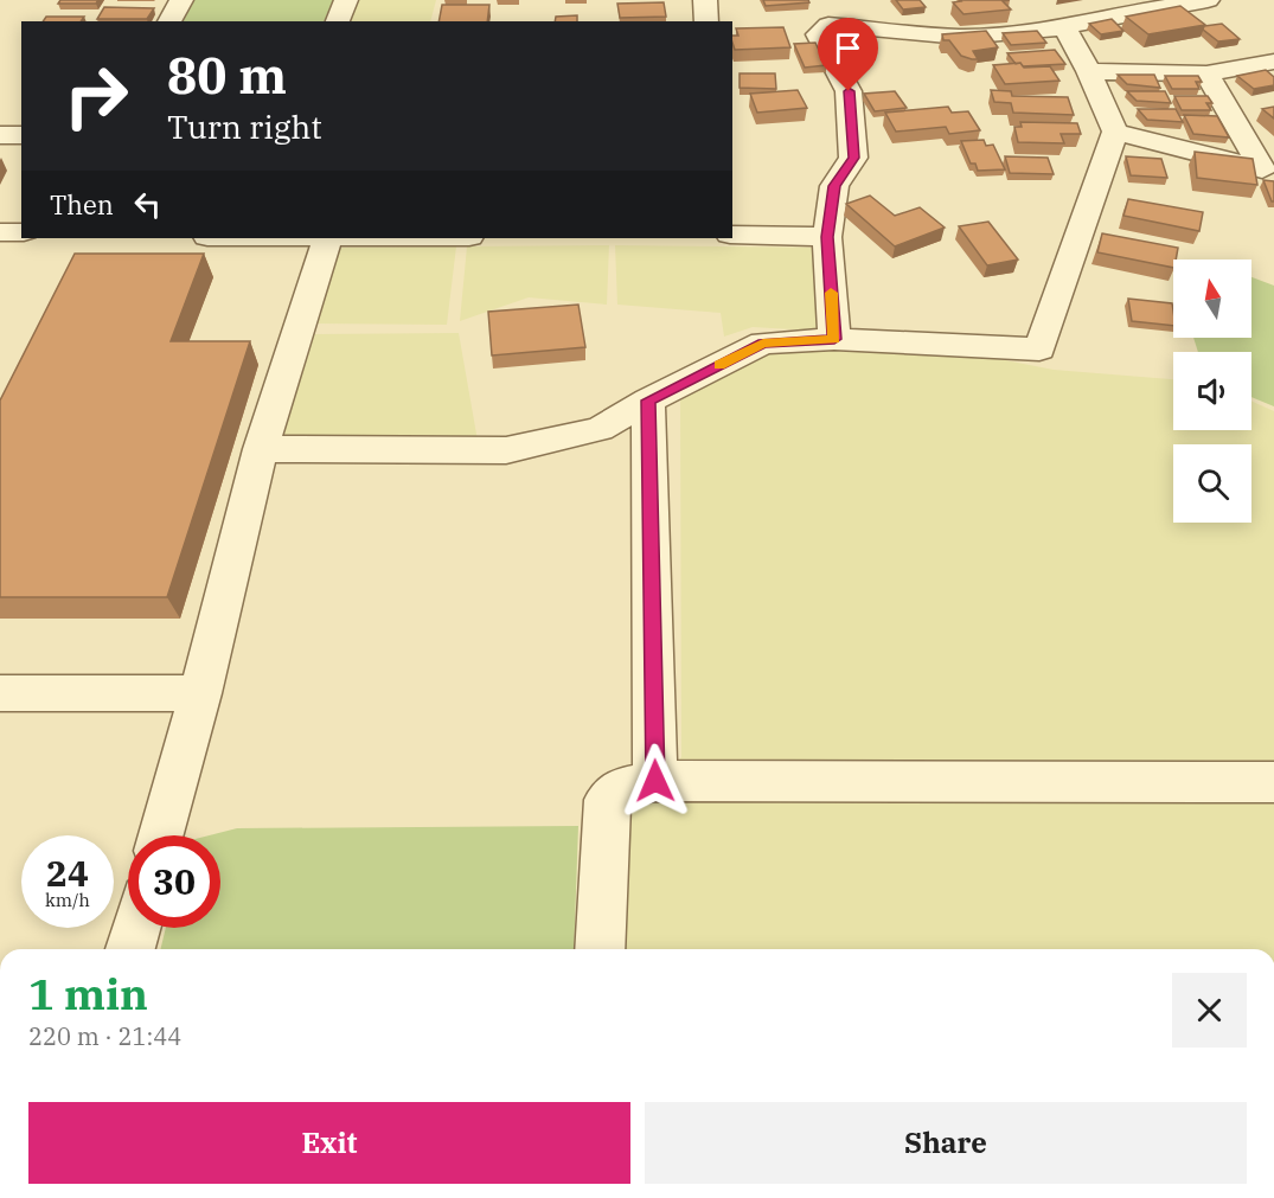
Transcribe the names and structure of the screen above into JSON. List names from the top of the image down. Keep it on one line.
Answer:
{"north":"top","page":{"turn":["80 m","Turn right"],"then":"Then","speed":"24 km/h","limit":"30","heading":["1 min","220 m · 21:44"],"buttons":["Exit","Share"]}}
